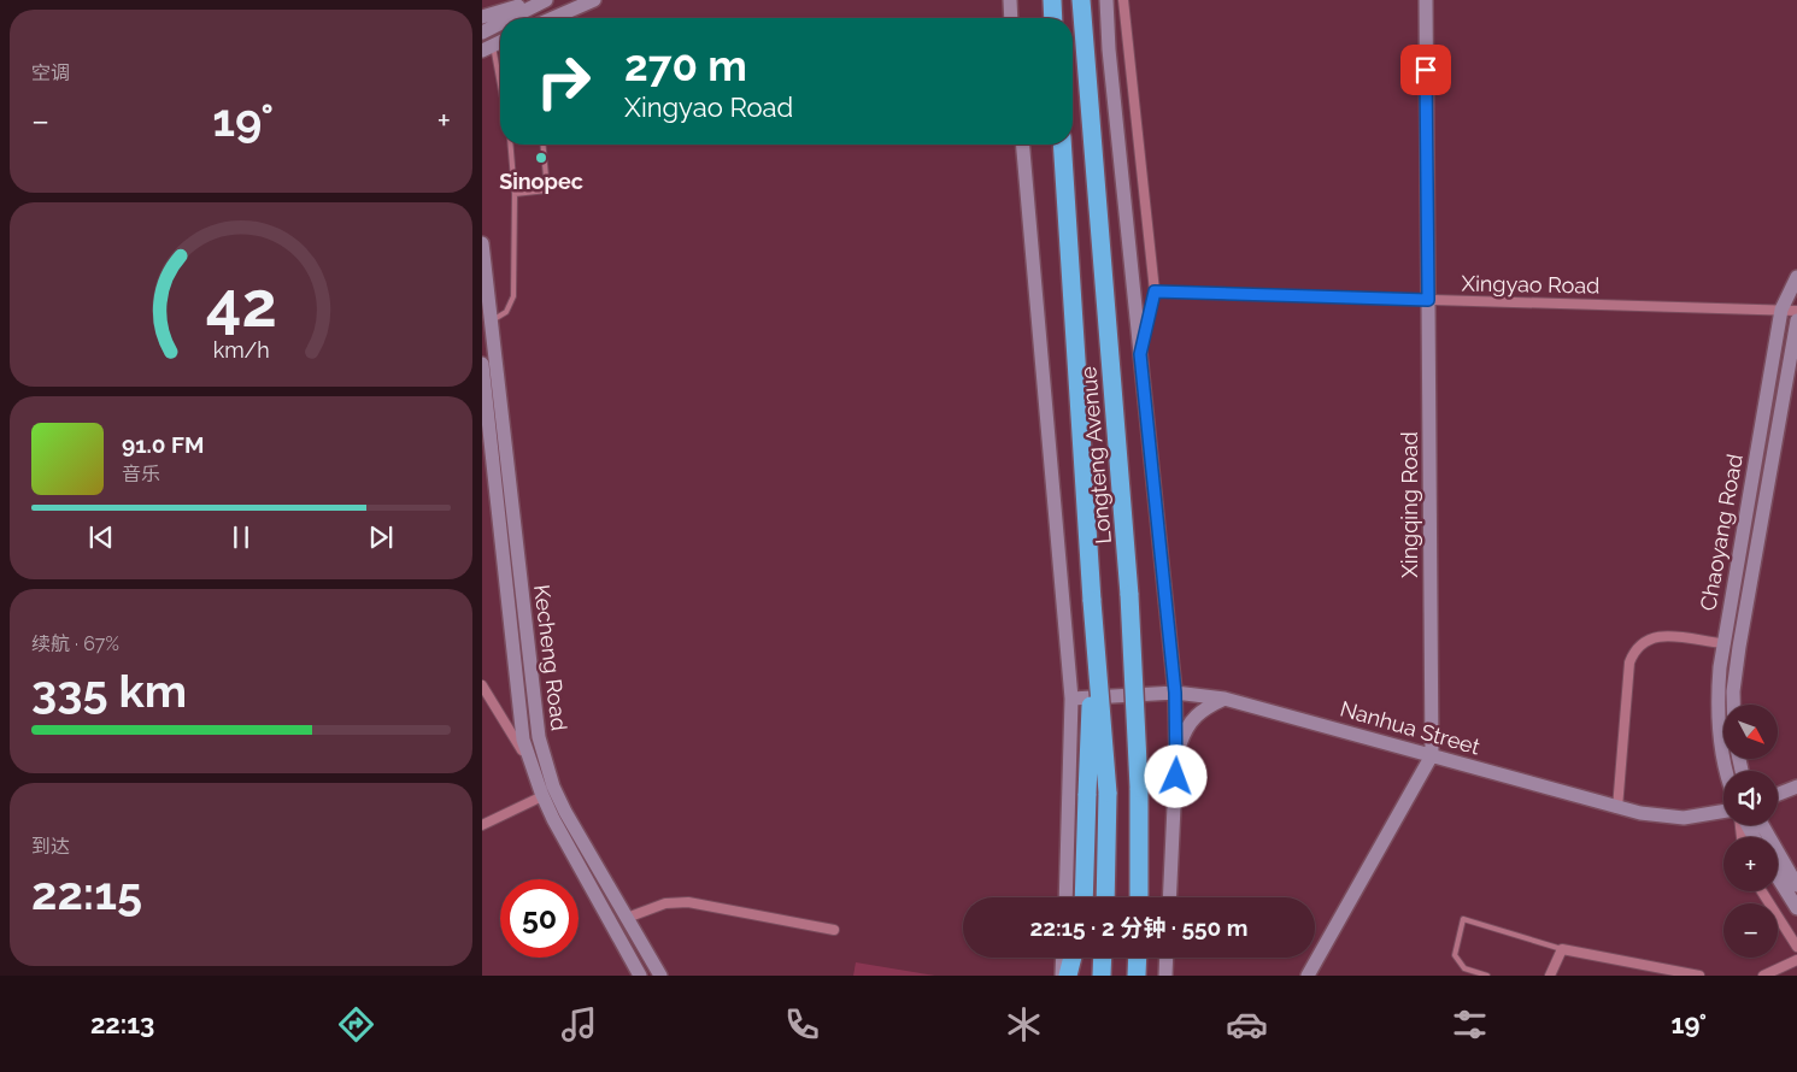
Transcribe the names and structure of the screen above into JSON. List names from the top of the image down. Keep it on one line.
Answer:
{"streets":{"highway":["Longteng Avenue"],"main road":["Xingqing Road","Chaoyang Road","Kecheng Road","Nanhua Street"],"street":["Xingyao Road"]},"crossings":[["Xingyao Road","Xingqing Road"],["Xingyao Road","Chaoyang Road"],["Xingqing Road","Nanhua Street"]],"places":["Sinopec"],"north":"bottom right","page":{"tile":["空调",["续航 · 67%","335 km"],["到达","22:15"]],"turn":["270 m","Xingyao Road"],"heat":["−","19°","+"],"song":["91.0 FM","音乐"],"map_buttons":["+","−"],"limit":"50","trip":"22:15 · 2 分钟 · 550 m","tabs":["22:13","19°"],"gauge":["42","km/h"]}}
